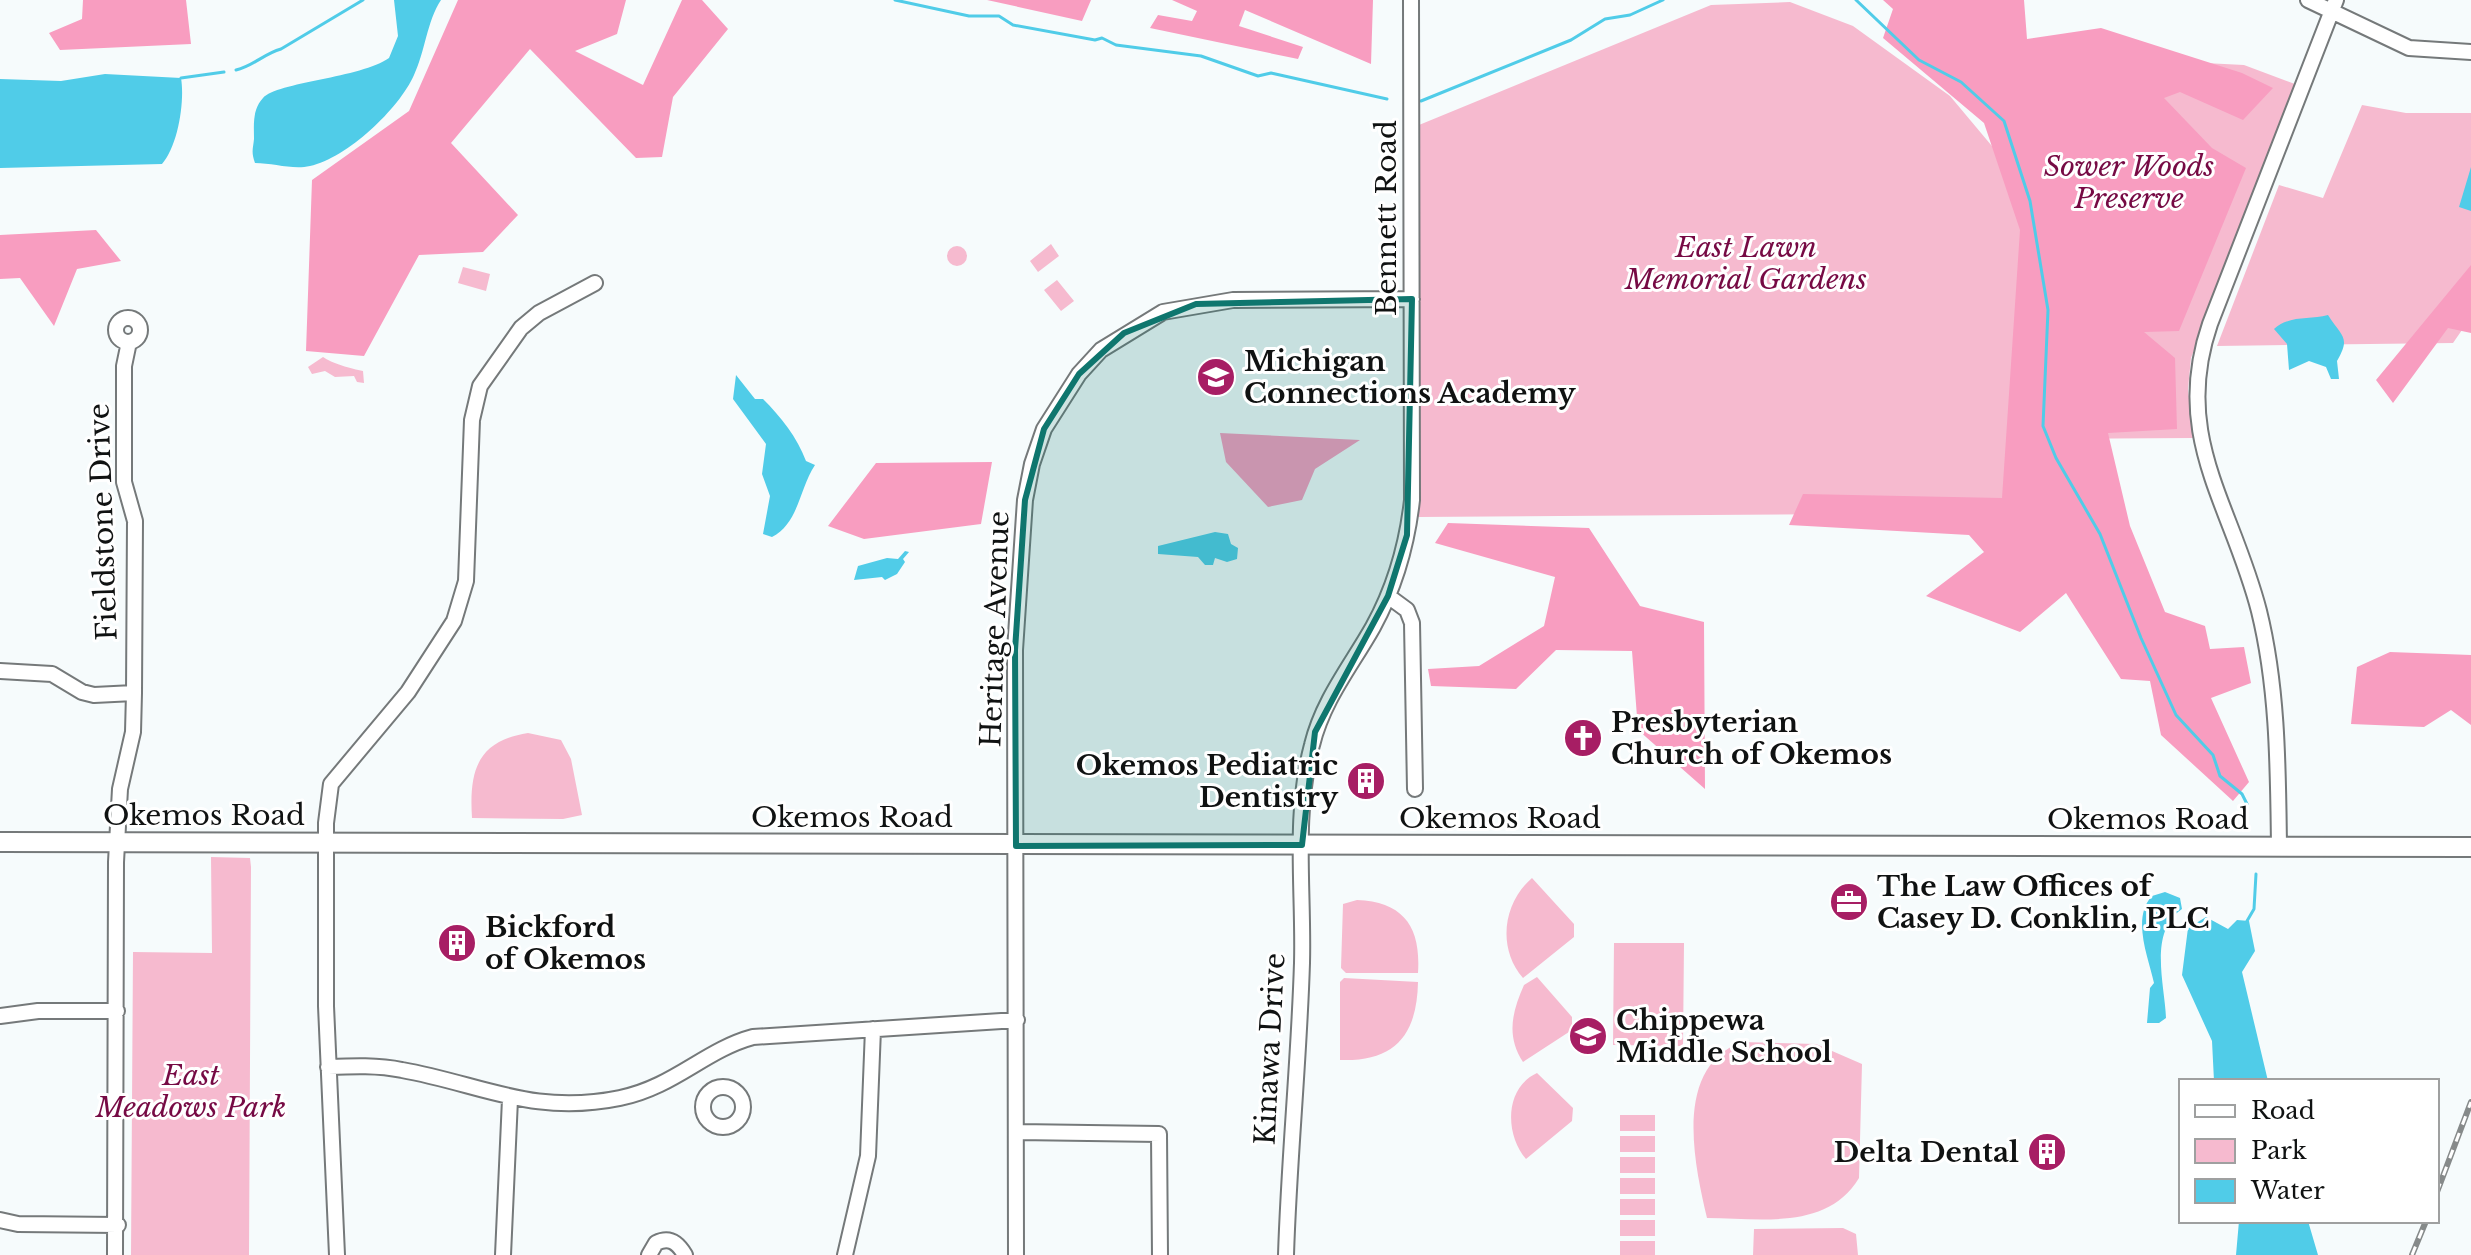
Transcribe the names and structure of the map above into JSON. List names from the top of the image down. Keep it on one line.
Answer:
{"streets":{"main road":["Okemos Road"],"street":["Bennett Road","Fieldstone Drive","Heritage Avenue","Kinawa Drive"]},"crossings":[["Bennett Road","Heritage Avenue"],["Bennett Road","Okemos Road"],["Bennett Road","Kinawa Drive"],["Fieldstone Drive","Okemos Road"],["Heritage Avenue","Okemos Road"],["Okemos Road","Kinawa Drive"]],"parks":["Sower Woods Preserve","East Lawn Memorial Gardens","East Meadows Park"],"places":{"school or university":["Michigan Connections Academy","Chippewa Middle School"],"church":["Presbyterian Church of Okemos"],"building":["Okemos Pediatric Dentistry","Bickford of Okemos","Delta Dental"],"office":["The Law Offices of Casey D. Conklin, PLC"]},"legend":["Road","Park","Water"]}
